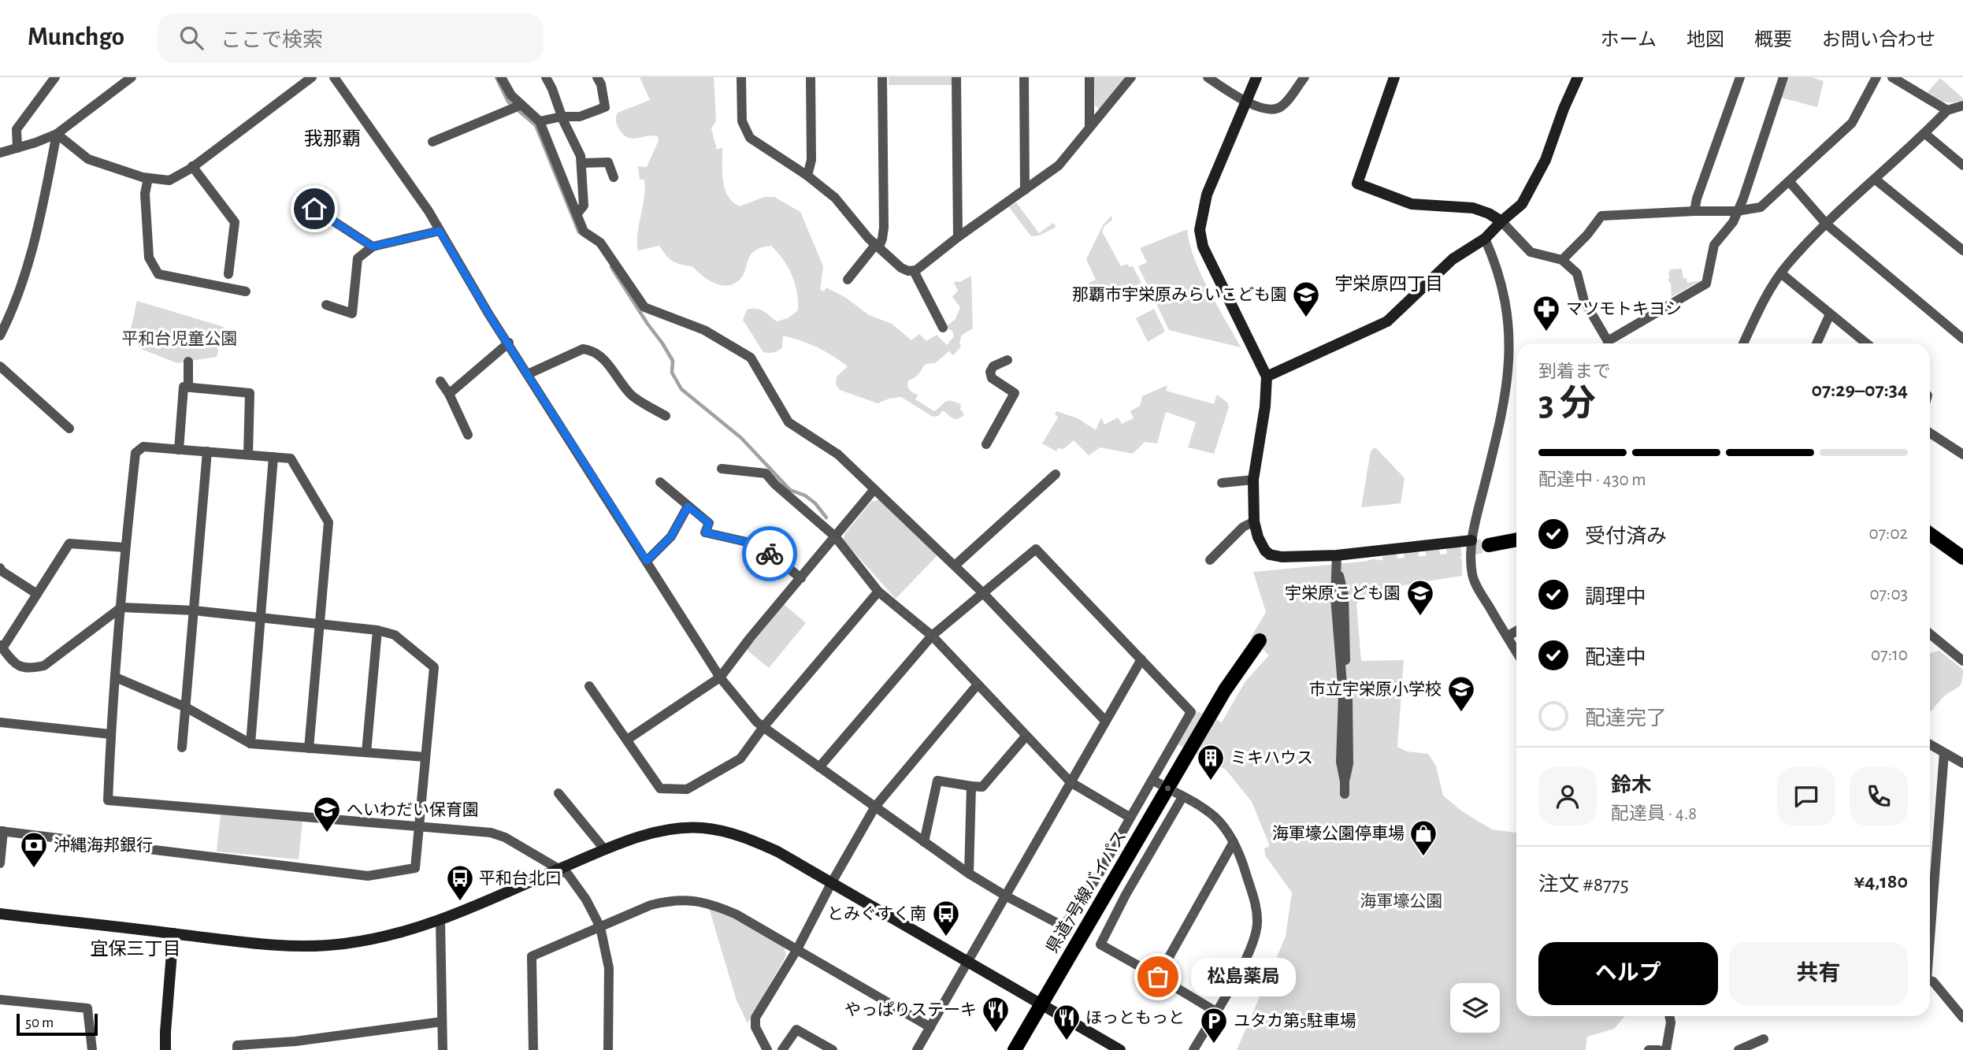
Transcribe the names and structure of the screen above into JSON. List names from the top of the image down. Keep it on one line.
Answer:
{"streets":{"main road":["県道7号線バイパス"]},"districts":["我那覇","宇栄原四丁目","宜保三丁目"],"parks":["平和台児童公園","海軍壕公園"],"places":{"school or university":["那覇市宇栄原みらいこども園","宇栄原こども園","市立宇栄原小学校","へいわだい保育園"],"pharmacy":["マツモトキヨシ"],"building":["ミキハウス"],"shop":["海軍壕公園停車場"],"bank":["沖縄海邦銀行"],"bus stop":["平和台北口","とみぐすく南"],"other":["松島薬局"],"restaurant":["やっぱりステーキ","ほっともっと"],"parking":["ユタカ第5駐車場"]},"scale_bar":"50 m","page":{"header":"Munchgo","search":"ここで検索","nav":["ホーム","地図","概要","お問い合わせ"],"heading":["3 分","到着まで","07:29–07:34"],"panel":["鈴木","配達員 · 4.8","注文 #8775","¥4,180"],"bar":"配達中 · 430 m","list":[["受付済み","07:02"],["調理中","07:03"],["配達中","07:10"],"配達完了"],"buttons":["ヘルプ","共有"],"bubble":"松島薬局","scale":"50 m"}}
